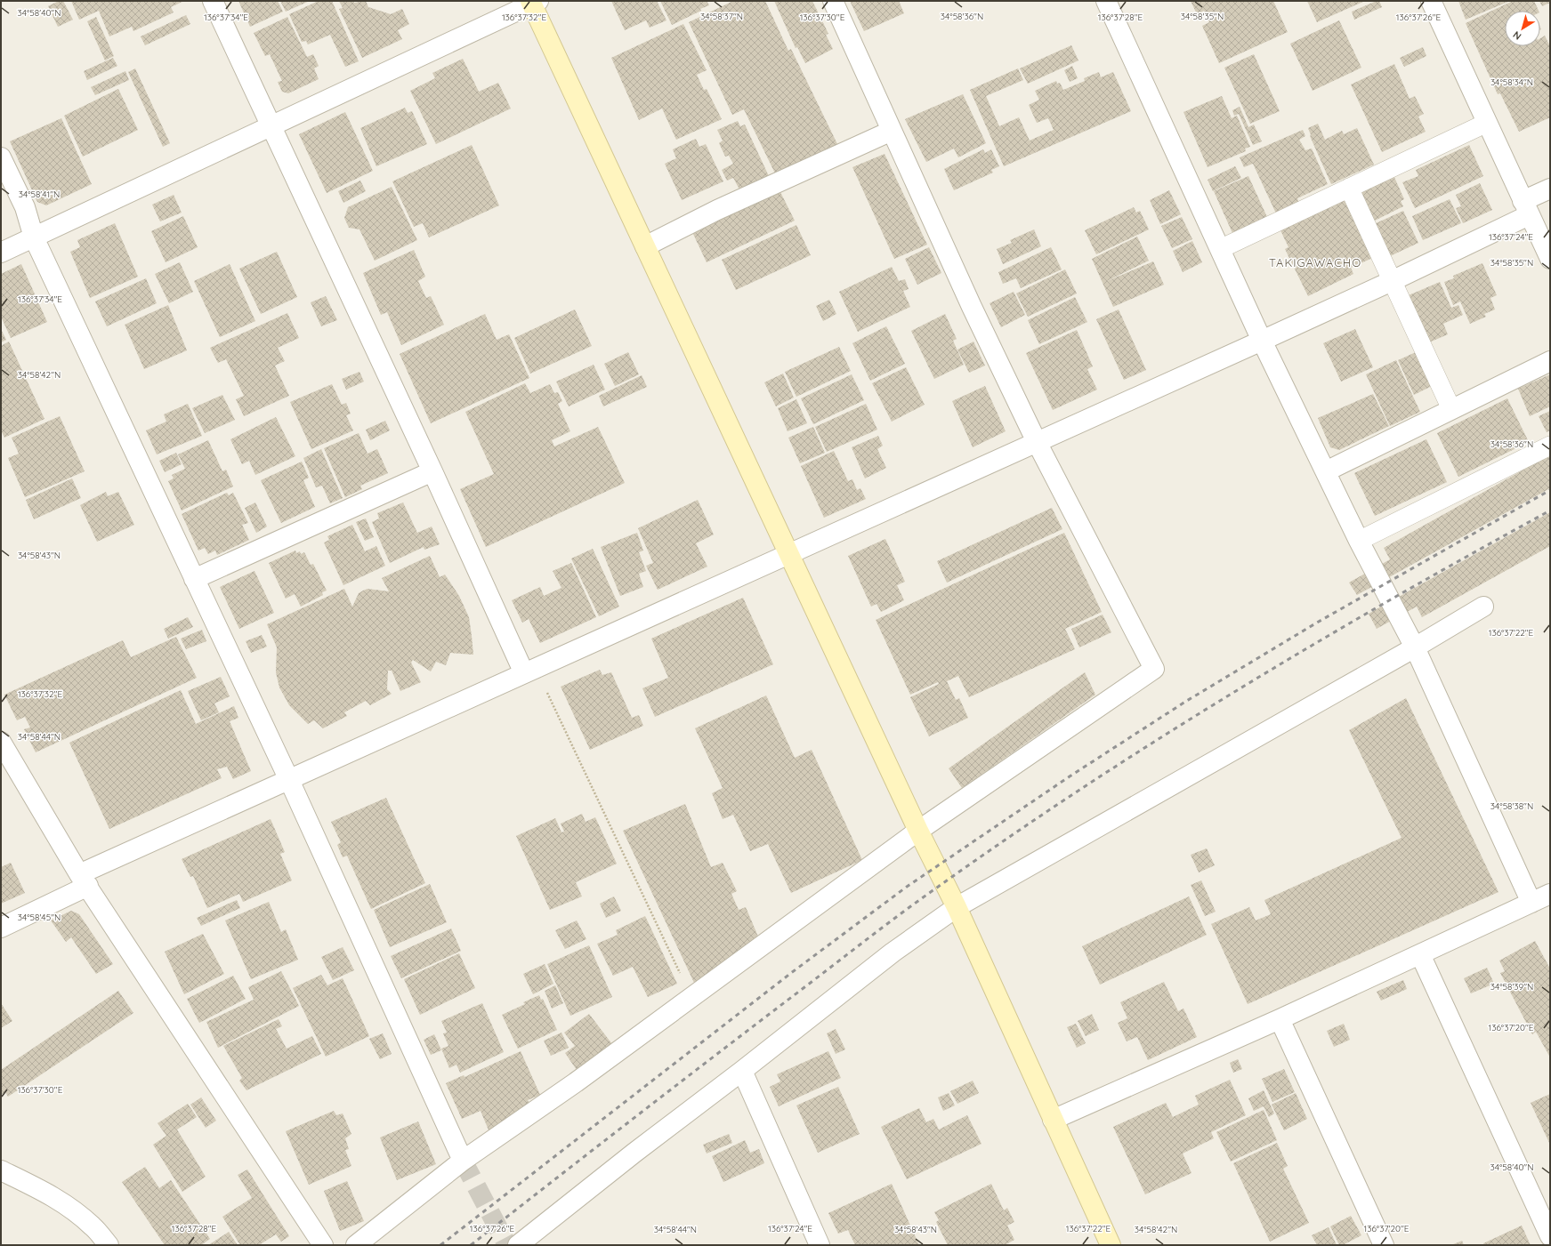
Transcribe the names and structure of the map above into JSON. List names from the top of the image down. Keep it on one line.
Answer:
{"districts":["TAKIGAWACHO"],"north":"bottom left","coordinates":["34°58'40\"N","34°58'37\"N","34°58'36\"N","34°58'35\"N","136°37'34\"E","136°37'32\"E","136°37'30\"E","136°37'28\"E","136°37'26\"E","34°58'34\"N","34°58'41\"N","136°37'24\"E","34°58'42\"N","34°58'43\"N","136°37'22\"E","34°58'44\"N","34°58'38\"N","34°58'45\"N","34°58'39\"N","136°37'20\"E"]}
